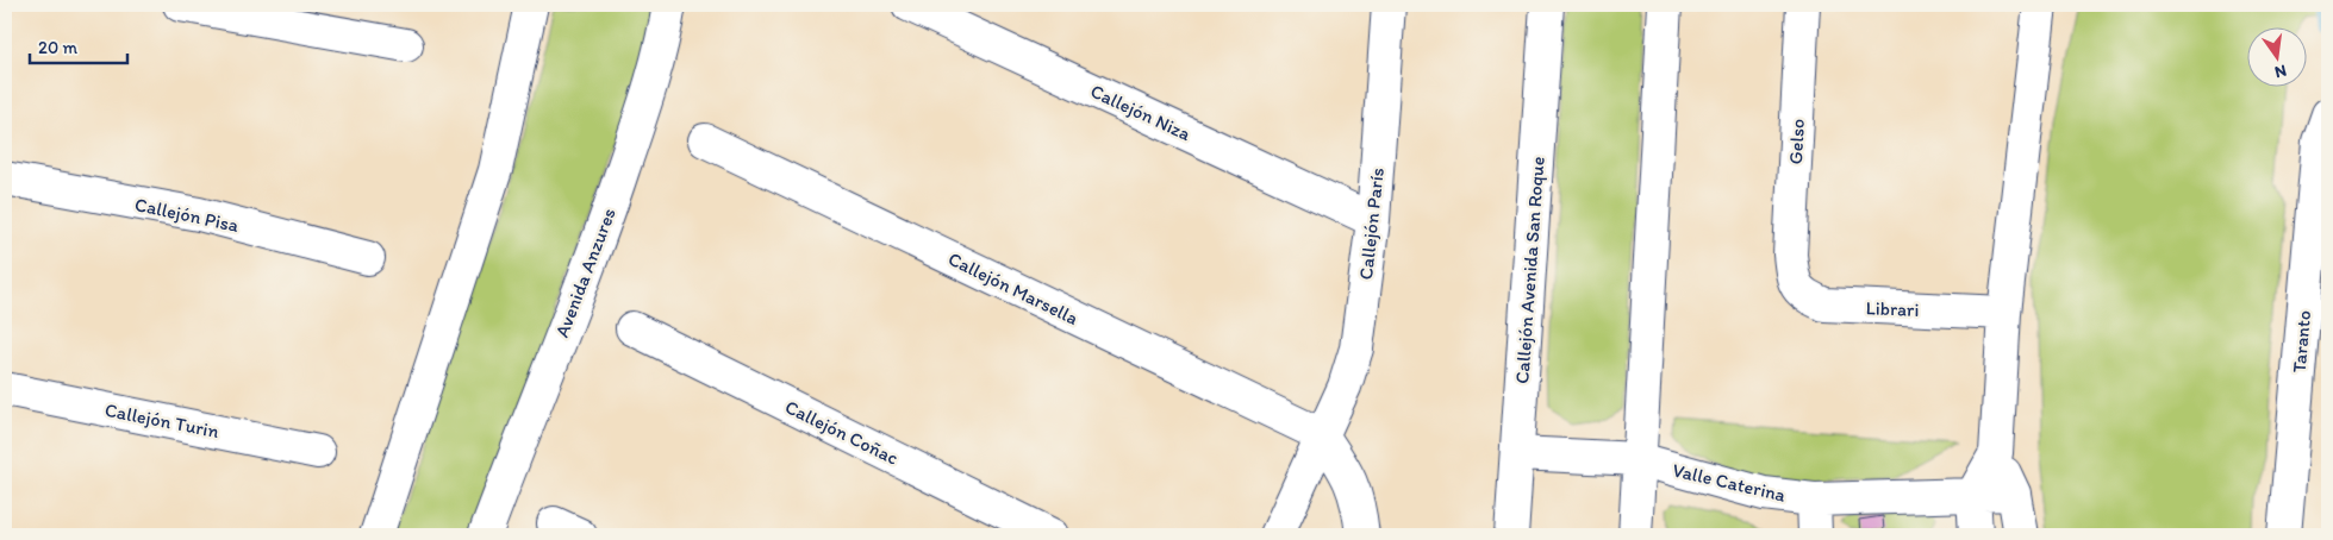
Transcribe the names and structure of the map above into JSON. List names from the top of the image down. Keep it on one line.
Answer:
{"streets":{"street":["Callejón Niza","Gelso","Callejón Pisa","Callejón París","Callejón Avenida San Roque","Avenida Anzures","Callejón Marsella","Librari","Taranto","Callejón Turin","Callejón Coñac","Valle Caterina"]},"crossings":[["Callejón Niza","Callejón París"],["Gelso","Librari"],["Callejón París","Callejón Marsella"],["Callejón Avenida San Roque","Valle Caterina"]],"scale_bar":"20 m","north":"bottom"}
